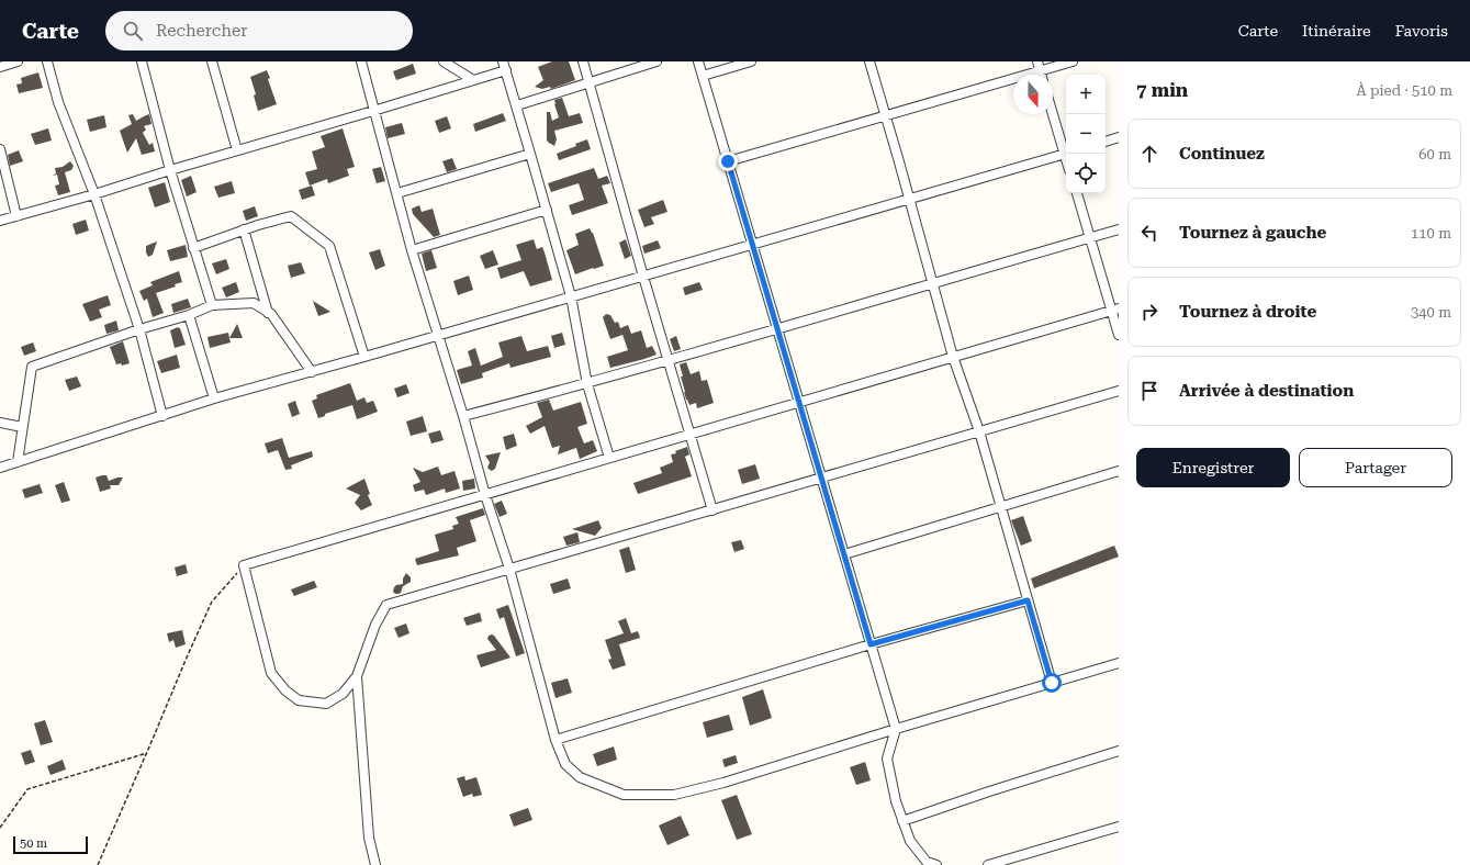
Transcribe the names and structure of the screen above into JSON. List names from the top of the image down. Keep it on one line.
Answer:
{"scale_bar":"50 m","north":"bottom","page":{"header":"Carte","search":"Rechercher","nav":["Carte","Itinéraire","Favoris"],"heading":["7 min","À pied · 510 m"],"map_buttons":["+","−"],"list":[["Continuez","60 m"],["Tournez à gauche","110 m"],["Tournez à droite","340 m"],"Arrivée à destination"],"buttons":["Enregistrer","Partager"],"scale":"50 m"}}
